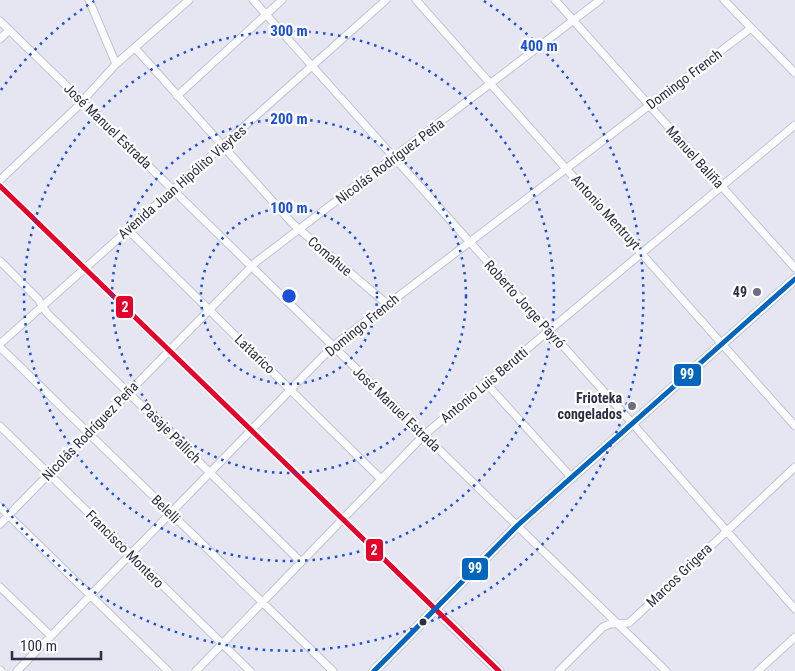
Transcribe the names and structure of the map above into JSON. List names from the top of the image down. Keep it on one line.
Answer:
{"streets":{"street":["Domingo French","José Manuel Estrada","Manuel Baliña","Nicolás Rodríguez Peña","Avenida Juan Hipólito Vieytes","Antonio Mentruyt","Comahue","Roberto Jorge Payró","Lattarico","Antonio Luis Berutti","Pasaje Pallich","Belelli","Francisco Montero","Marcos Grigera"]},"crossings":[["Domingo French","José Manuel Estrada"],["Domingo French","Manuel Baliña"],["Domingo French","Antonio Mentruyt"],["Domingo French","Comahue"],["Domingo French","Roberto Jorge Payró"],["Domingo French","Lattarico"],["Domingo French","Pasaje Pallich"],["Domingo French","Belelli"],["Domingo French","Francisco Montero"],["José Manuel Estrada","Nicolás Rodríguez Peña"],["José Manuel Estrada","Avenida Juan Hipólito Vieytes"],["José Manuel Estrada","Antonio Luis Berutti"],["José Manuel Estrada","Marcos Grigera"],["Manuel Baliña","Nicolás Rodríguez Peña"],["Manuel Baliña","Antonio Luis Berutti"],["Nicolás Rodríguez Peña","Antonio Mentruyt"],["Nicolás Rodríguez Peña","Comahue"],["Nicolás Rodríguez Peña","Roberto Jorge Payró"],["Nicolás Rodríguez Peña","Lattarico"],["Nicolás Rodríguez Peña","Pasaje Pallich"],["Nicolás Rodríguez Peña","Belelli"],["Nicolás Rodríguez Peña","Francisco Montero"],["Avenida Juan Hipólito Vieytes","Comahue"],["Avenida Juan Hipólito Vieytes","Roberto Jorge Payró"],["Avenida Juan Hipólito Vieytes","Lattarico"],["Avenida Juan Hipólito Vieytes","Pasaje Pallich"],["Avenida Juan Hipólito Vieytes","Belelli"],["Antonio Mentruyt","Antonio Luis Berutti"],["Roberto Jorge Payró","Antonio Luis Berutti"],["Roberto Jorge Payró","Marcos Grigera"],["Lattarico","Antonio Luis Berutti"],["Antonio Luis Berutti","Pasaje Pallich"],["Antonio Luis Berutti","Belelli"],["Antonio Luis Berutti","Francisco Montero"]],"places":["49","Frioteka congelados"],"lines":["transit line 2","transit line 99"],"scale_bar":"100 m","rings":["300 m","400 m","200 m","100 m"]}
